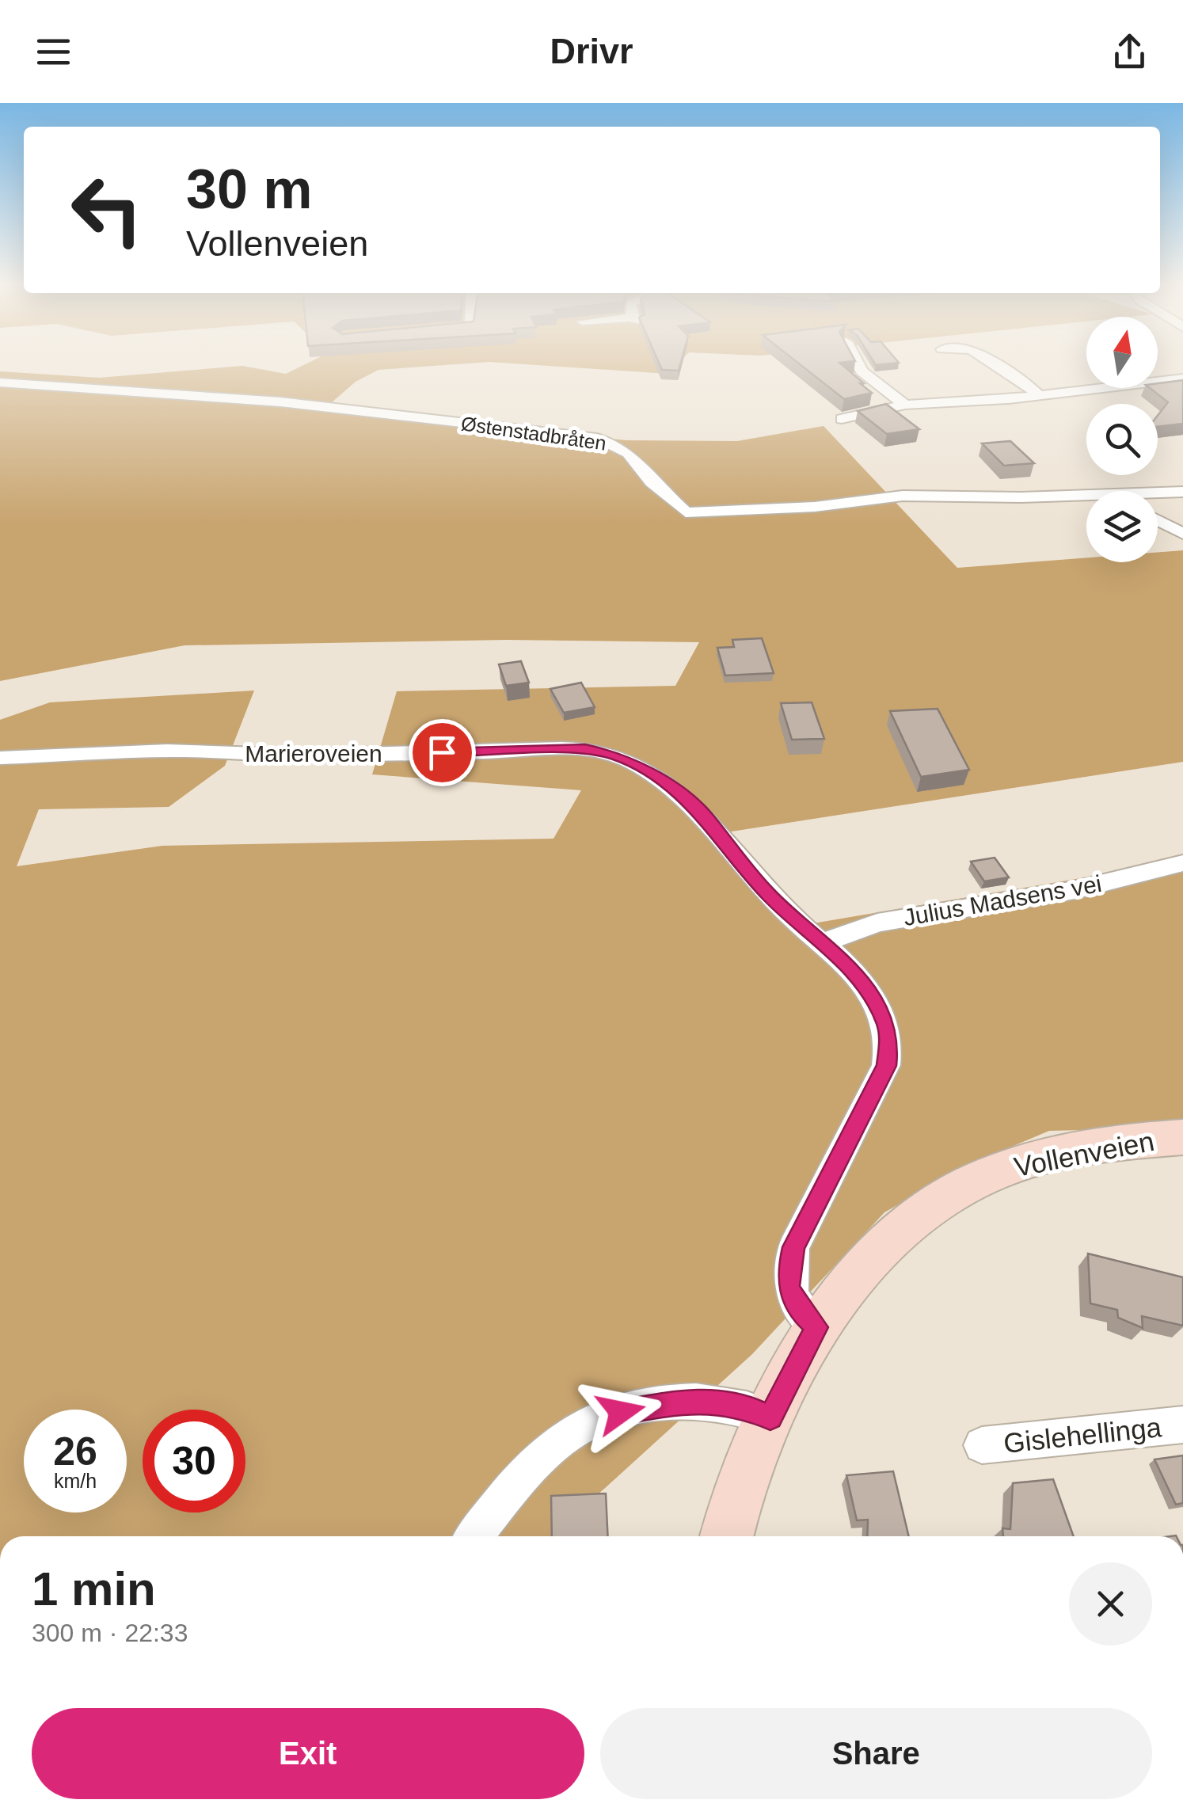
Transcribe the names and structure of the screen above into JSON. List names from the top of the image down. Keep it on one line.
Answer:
{"streets":{"main road":["Vollenveien"],"street":["Østenstadbråten","Marieroveien","Julius Madsens vei","Gislehellinga"]},"crossings":[["Marieroveien","Julius Madsens vei"],["Marieroveien","Vollenveien"]],"north":"top","page":{"header":"Drivr","turn":["30 m","Vollenveien"],"speed":"26 km/h","limit":"30","heading":["1 min","300 m · 22:33"],"buttons":["Exit","Share"]}}
